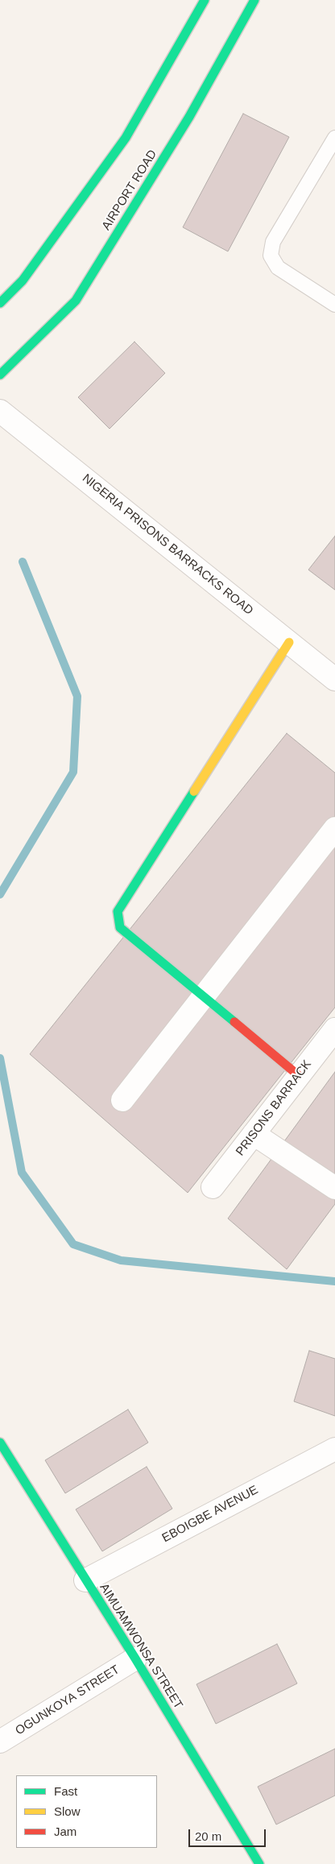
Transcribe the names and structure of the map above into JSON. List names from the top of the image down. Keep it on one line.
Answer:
{"streets":{"street":["AIRPORT ROAD","NIGERIA PRISONS BARRACKS ROAD","PRISONS BARRACK","EBOIGBE AVENUE","AIMUAMWONSA STREET","OGUNKOYA STREET"]},"crossings":[["EBOIGBE AVENUE","AIMUAMWONSA STREET"],["AIMUAMWONSA STREET","OGUNKOYA STREET"]],"legend":["Fast","Slow","Jam"],"scale_bar":"20 m"}
